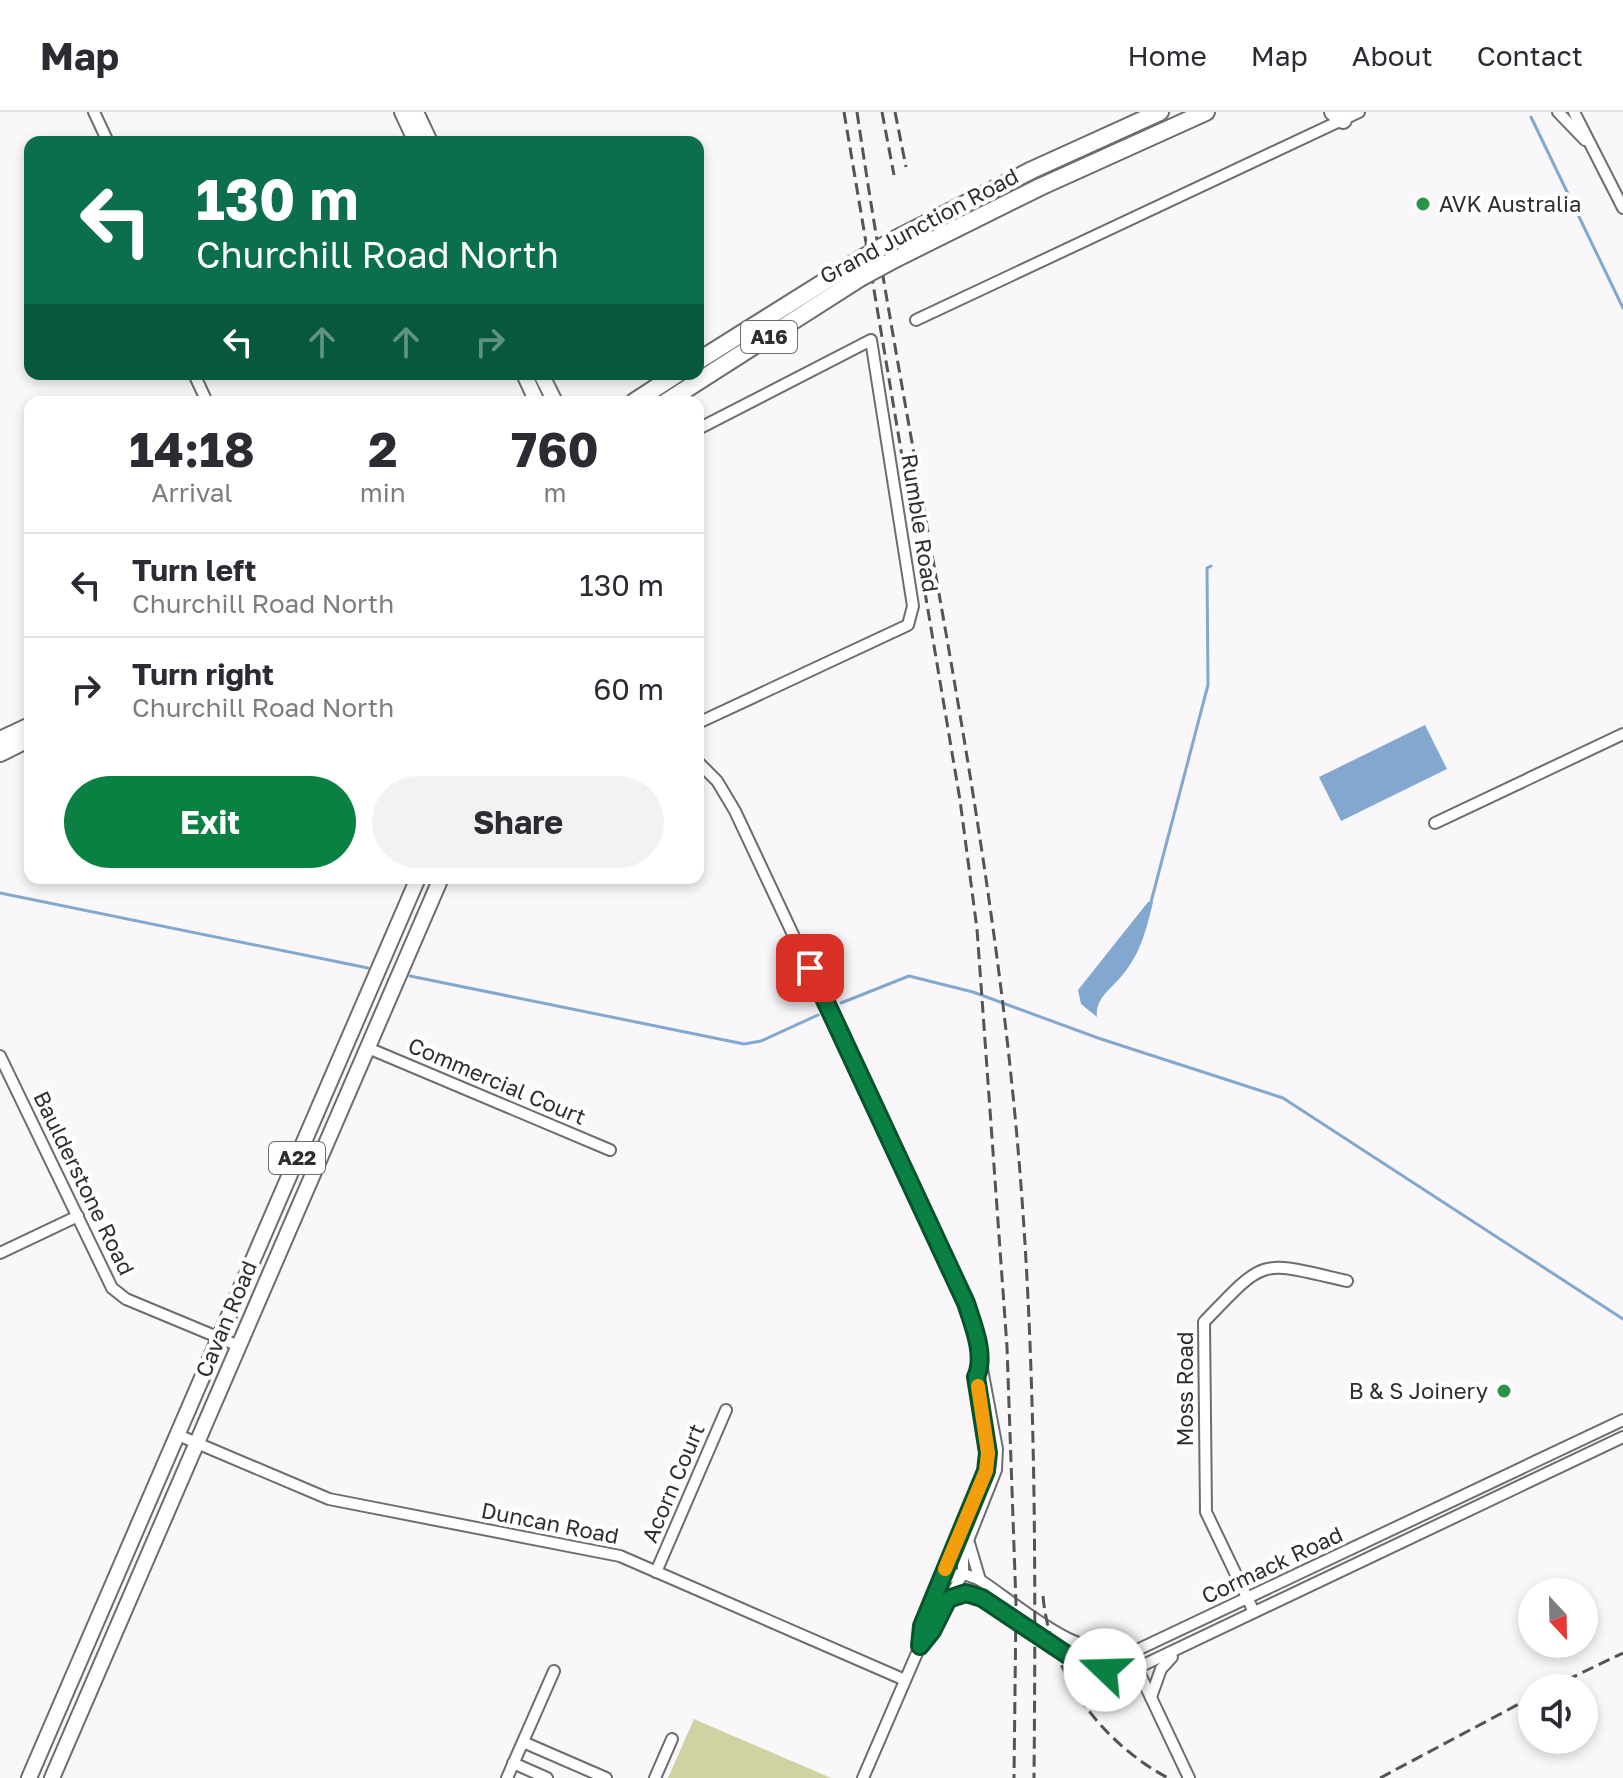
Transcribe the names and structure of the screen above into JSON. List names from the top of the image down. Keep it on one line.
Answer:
{"streets":{"highway":["Grand Junction Road","A16"],"main road":["A22","Cavan Road"],"street":["Rumble Road","Commercial Court","Baulderstone Road","Moss Road","Acorn Court","Duncan Road","Cormack Road"]},"crossings":[["Commercial Court","Cavan Road"],["Baulderstone Road","Cavan Road"],["Cavan Road","Duncan Road"],["Moss Road","Cormack Road"],["Acorn Court","Duncan Road"]],"places":["AVK Australia","B & S Joinery"],"north":"bottom","page":{"header":"Map","nav":["Home","Map","About","Contact"],"turn":["130 m","Churchill Road North"],"eta":["14:18","Arrival","2","min","760","m"],"list":[{"name":"Turn left","note":"Churchill Road North","value":"130 m"},{"name":"Turn right","note":"Churchill Road North","value":"60 m"}],"buttons":["Exit","Share"]}}
